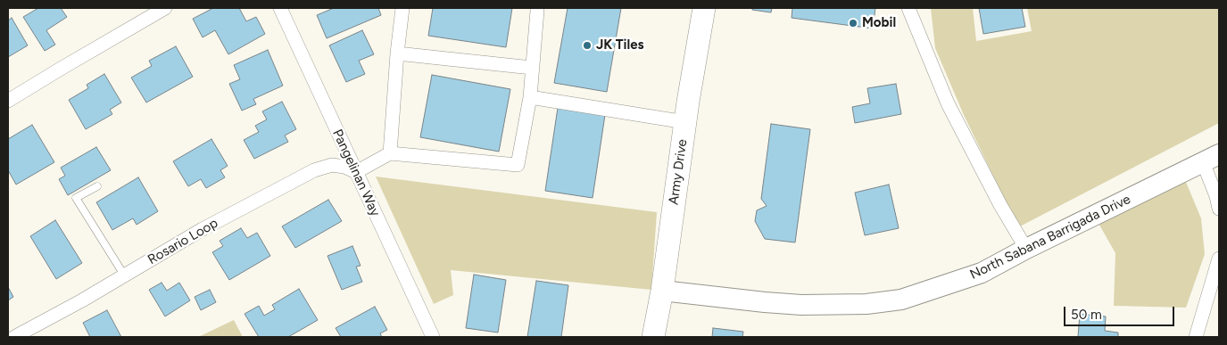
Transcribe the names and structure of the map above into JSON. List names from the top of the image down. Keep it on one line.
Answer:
{"streets":{"main road":["Army Drive","North Sabana Barrigada Drive"],"street":["Pangelinan Way","Rosario Loop"]},"crossings":[["Army Drive","North Sabana Barrigada Drive"],["Pangelinan Way","Rosario Loop"]],"places":["Mobil","JK Tiles"],"scale_bar":"50 m"}
